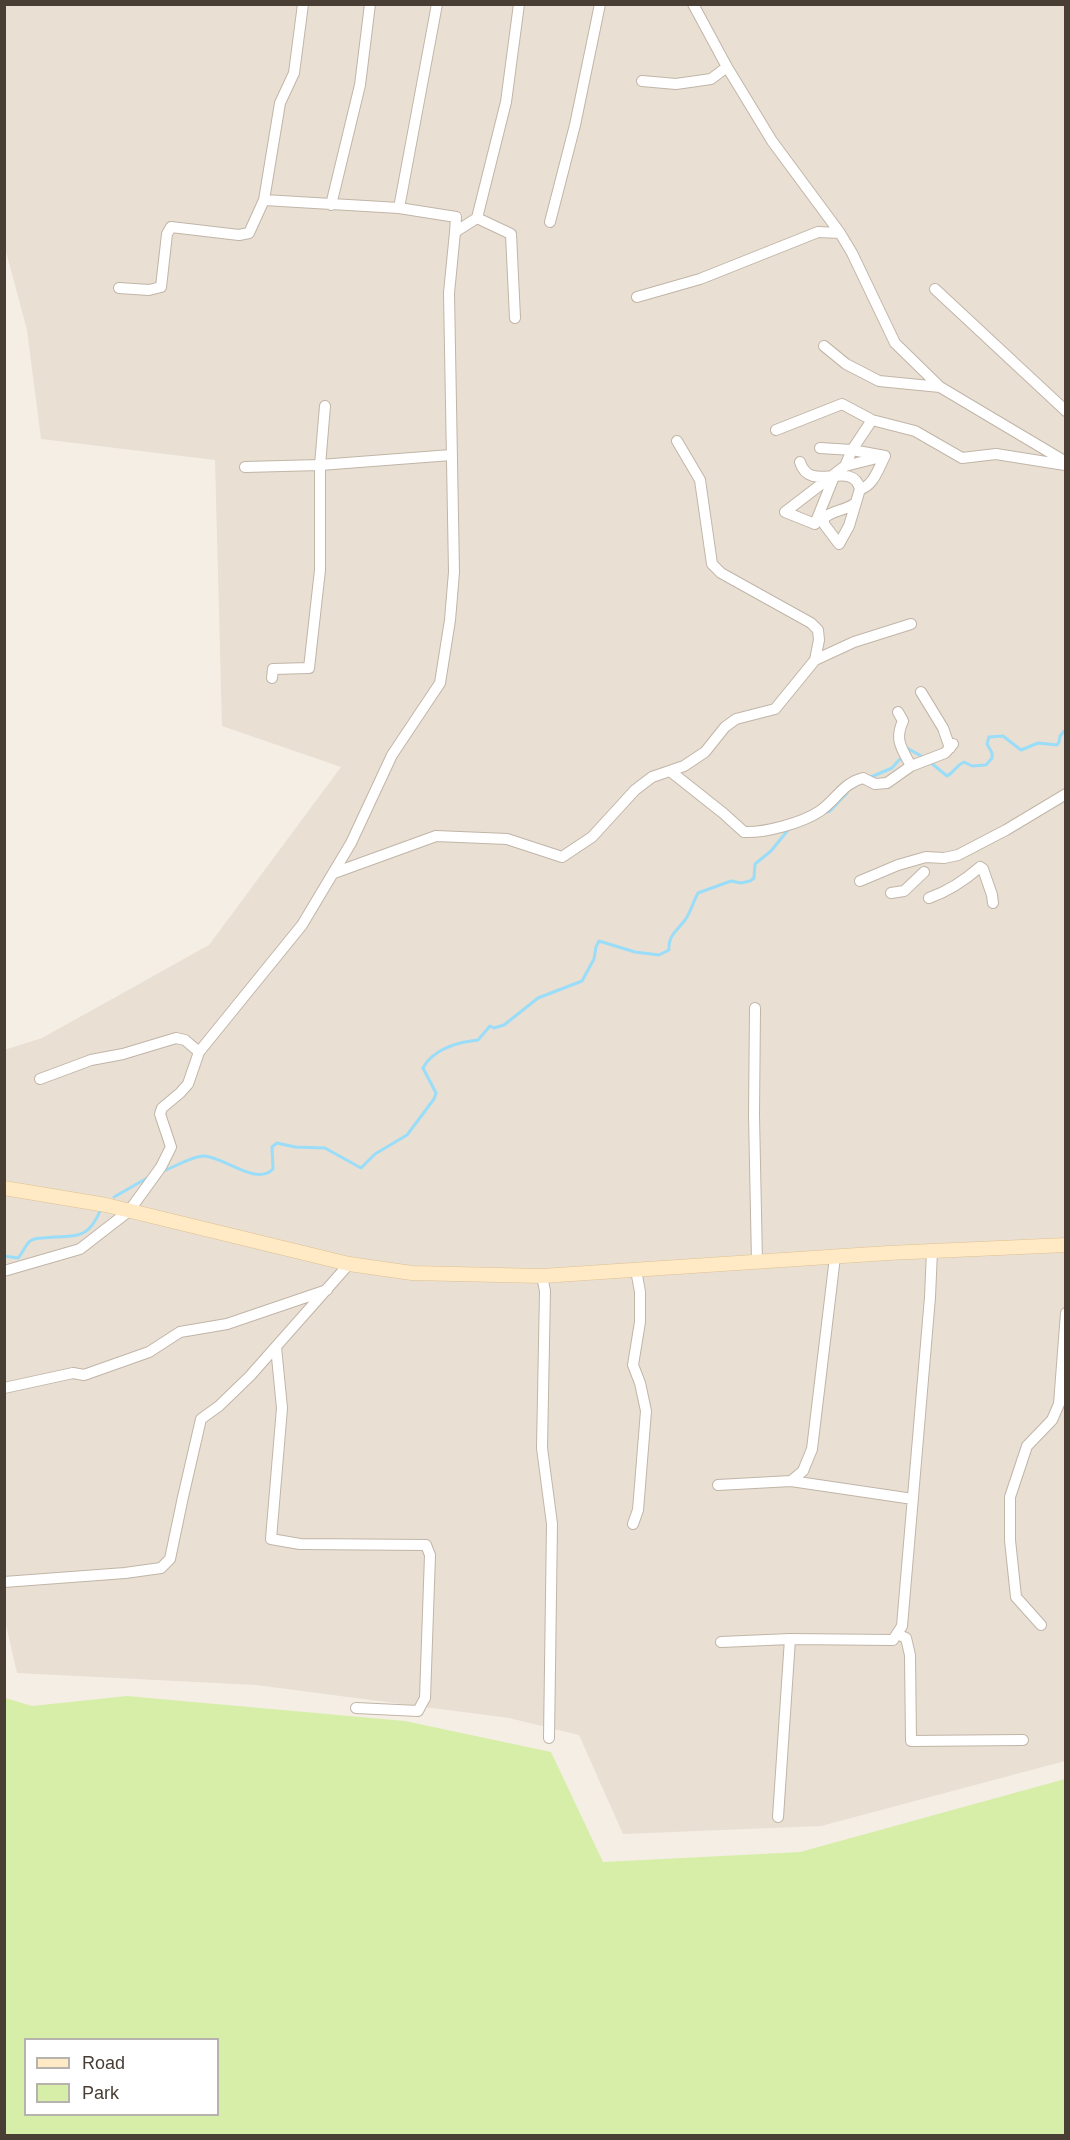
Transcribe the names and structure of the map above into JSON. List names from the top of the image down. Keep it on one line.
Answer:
{"legend":["Road","Park"]}
